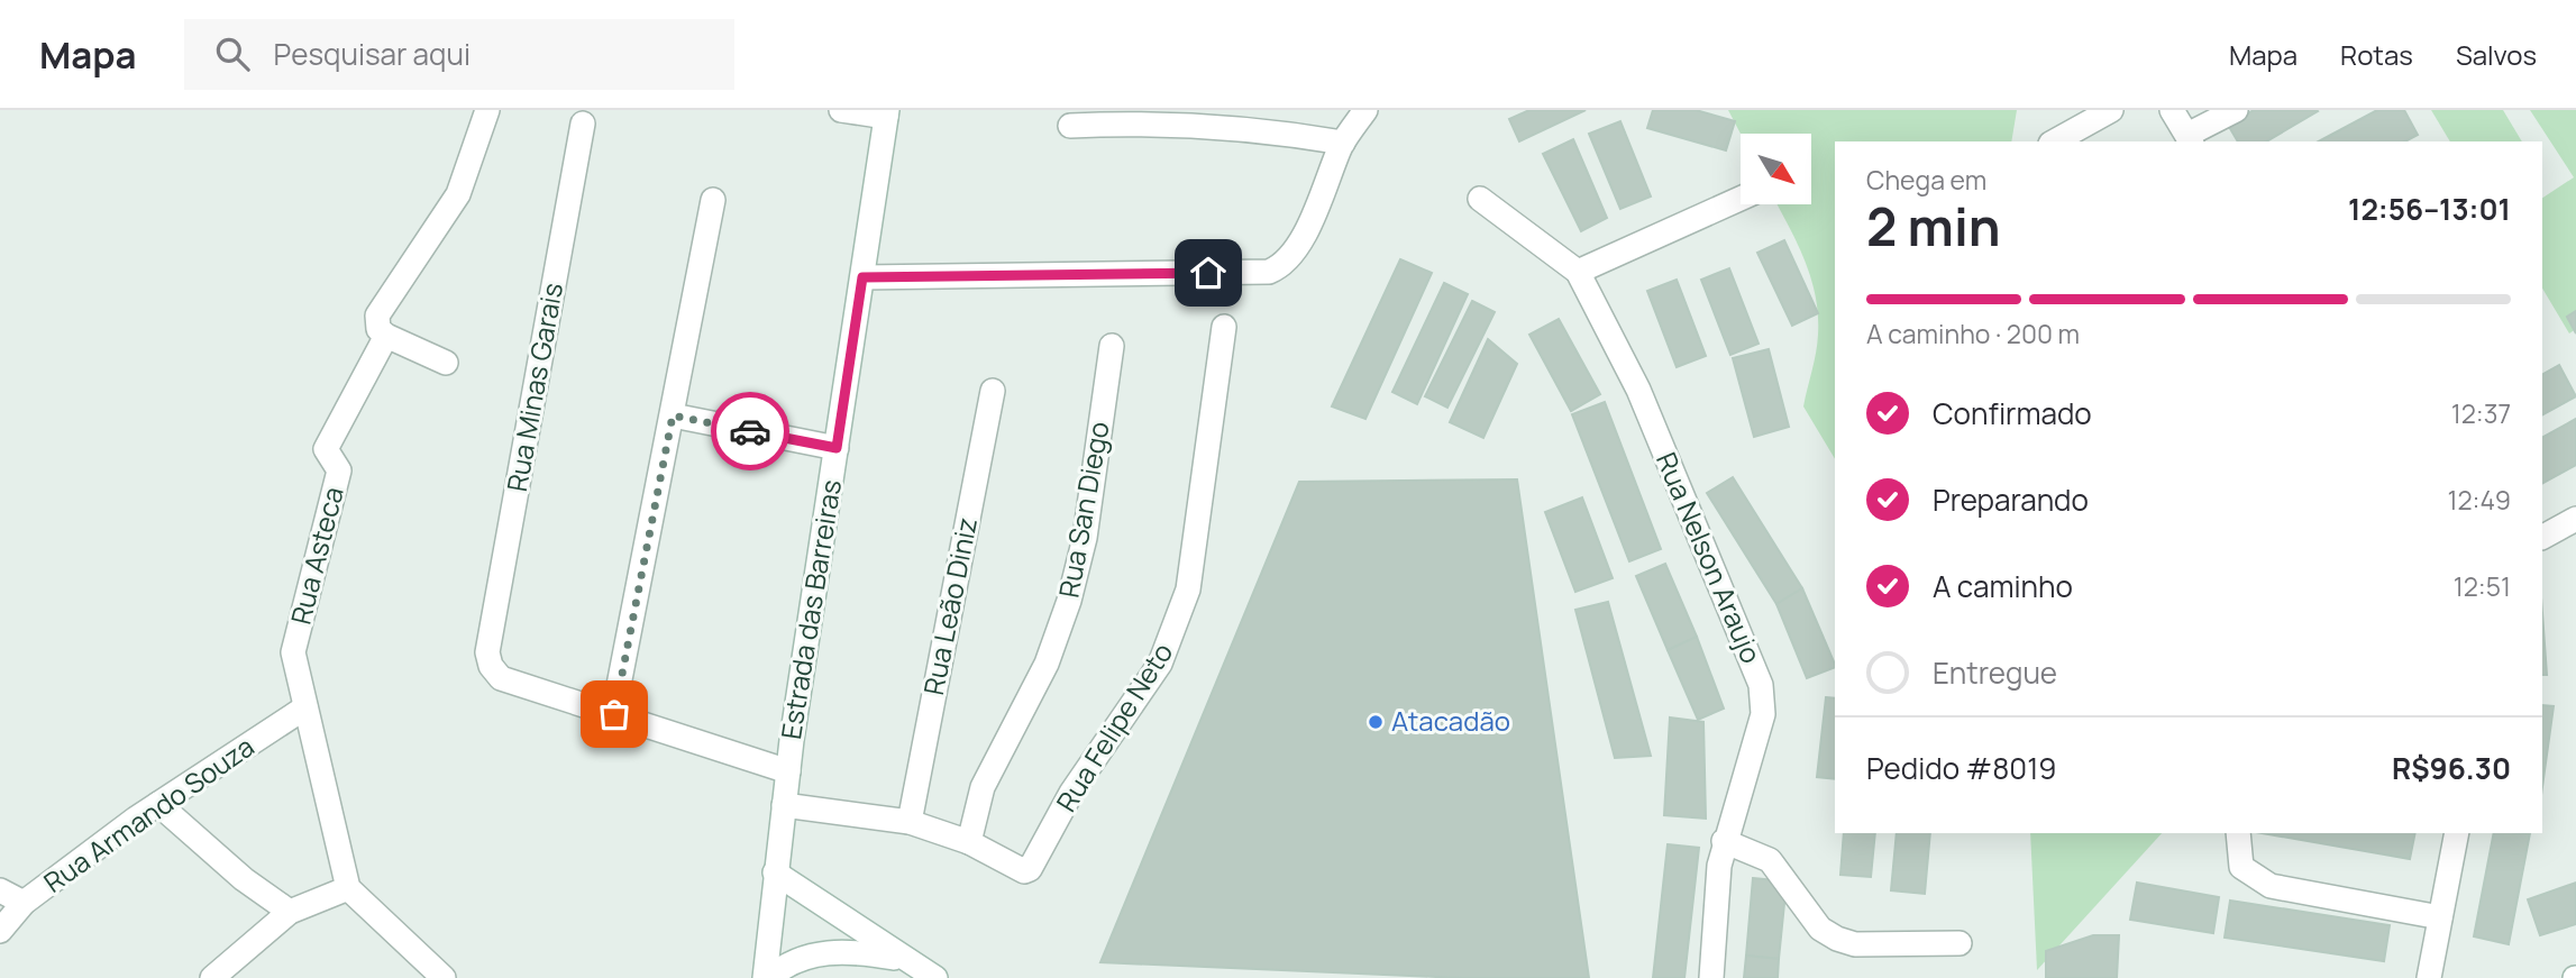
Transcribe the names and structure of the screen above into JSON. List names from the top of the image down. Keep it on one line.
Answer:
{"streets":{"street":["Rua Minas Garais","Rua San Diego","Rua Asteca","Rua Nelson Araujo","Rua Leão Diniz","Estrada das Barreiras","Rua Felipe Neto","Rua Armando Souza"]},"crossings":[["Rua San Diego","Rua Felipe Neto"],["Rua Asteca","Rua Armando Souza"],["Rua Leão Diniz","Rua Felipe Neto"],["Estrada das Barreiras","Rua Felipe Neto"]],"places":["Atacadão"],"north":"bottom right","page":{"header":"Mapa","search":"Pesquisar aqui","nav":["Mapa","Rotas","Salvos"],"heading":["2 min","Chega em","12:56–13:01"],"panel":["Pedido #8019","R$96.30"],"bar":"A caminho · 200 m","list":[["Confirmado","12:37"],["Preparando","12:49"],["A caminho","12:51"],"Entregue"]}}
